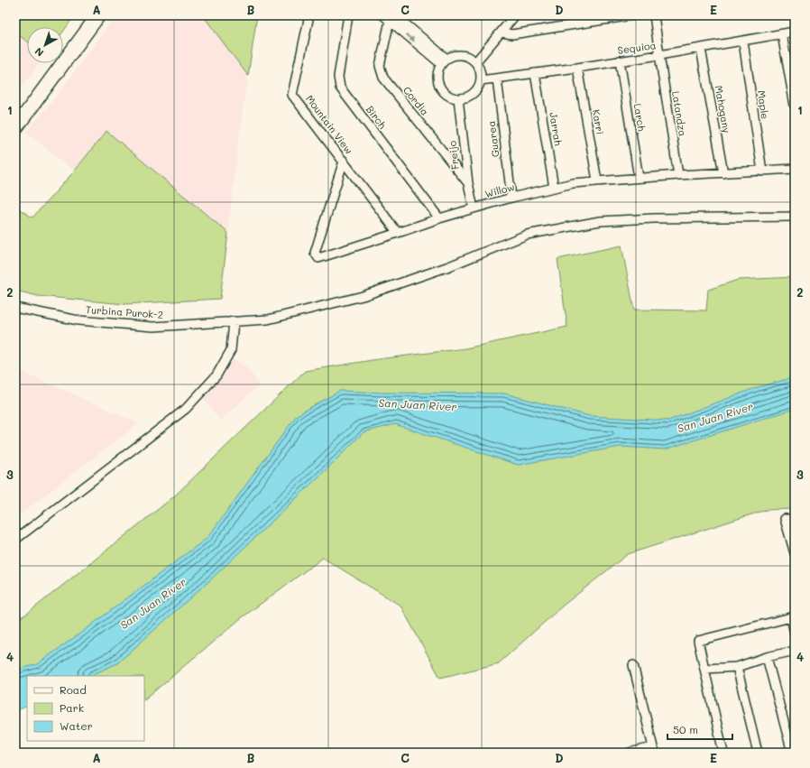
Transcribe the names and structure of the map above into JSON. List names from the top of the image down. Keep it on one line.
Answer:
{"streets":{"street":["Sequioa","Cordia","Maple","Mahogany","Latandza","Birch","Larch","Karri","Mountain View","Jarrah","Guarea","Freijo","Willow","Turbina Purok-2"]},"crossings":[["Sequioa","Maple"],["Sequioa","Mahogany"],["Sequioa","Latandza"],["Sequioa","Larch"],["Sequioa","Karri"],["Sequioa","Jarrah"],["Sequioa","Guarea"],["Sequioa","Freijo"],["Cordia","Freijo"],["Maple","Willow"],["Mahogany","Willow"],["Latandza","Willow"],["Birch","Willow"],["Larch","Willow"],["Karri","Willow"],["Mountain View","Willow"],["Jarrah","Willow"],["Guarea","Willow"],["Freijo","Willow"]],"water":["San Juan River"],"legend":["Road","Park","Water"],"scale_bar":"50 m","north":"bottom left","grid":{"columns":["A","B","C","D","E"],"rows":["1","2","3","4"]}}
